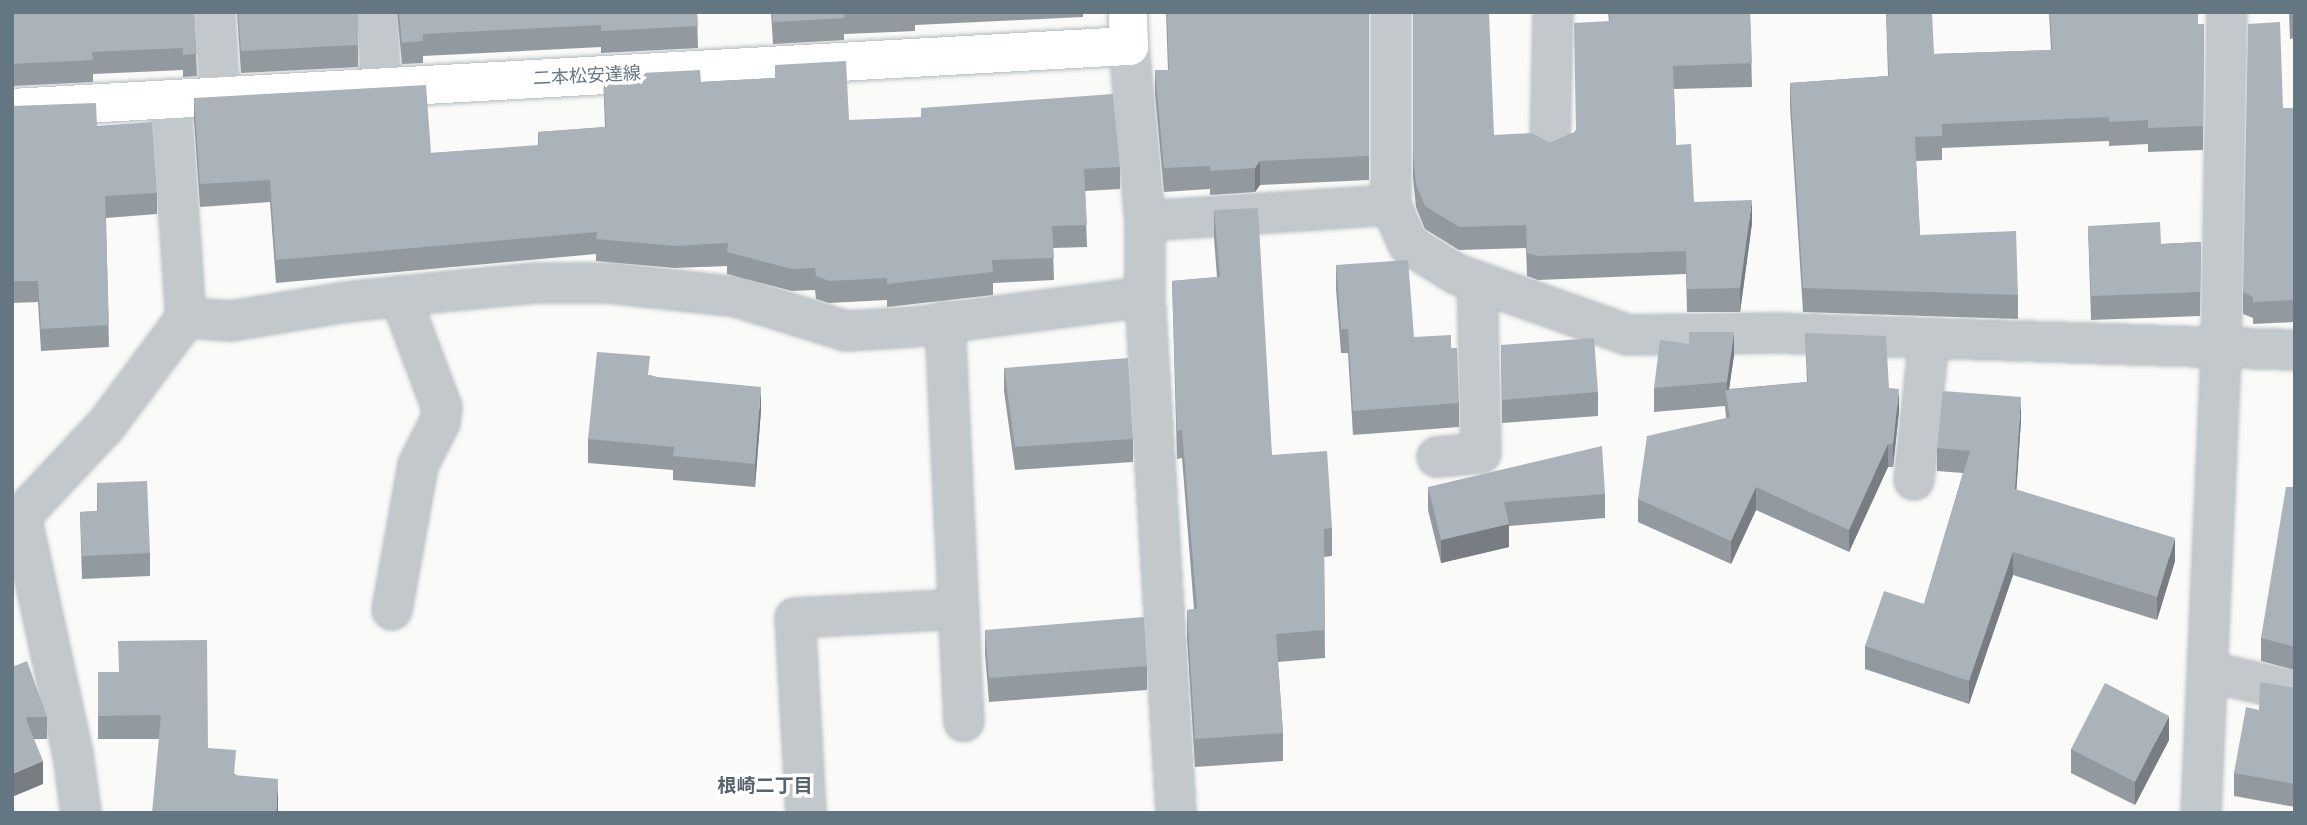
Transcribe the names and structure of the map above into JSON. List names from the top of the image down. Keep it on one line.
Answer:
{"streets":{"main road":["二本松安達線"]},"districts":["根崎二丁目"]}
